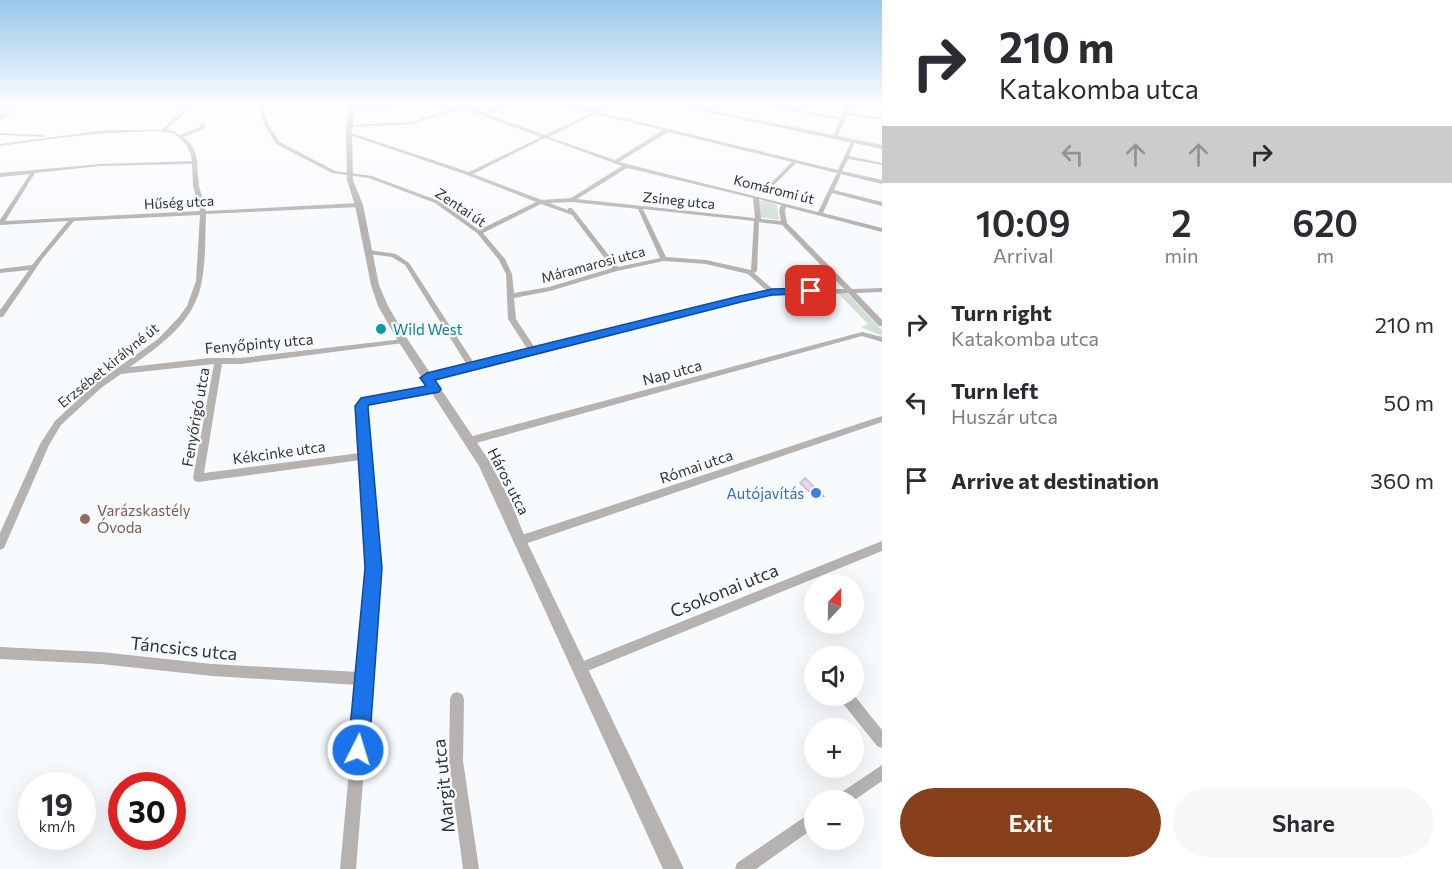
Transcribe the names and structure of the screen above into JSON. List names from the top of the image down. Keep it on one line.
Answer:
{"streets":{"street":["Komáromi út","Zsineg utca","Hűség utca","Zentai út","Máramarosi utca","Fenyőpinty utca","Erzsébet királyné út","Nap utca","Fenyőrigó utca","Kékcinke utca","Római utca","Háros utca","Csokonai utca","Táncsics utca","Margit utca"]},"crossings":[["Hűség utca","Erzsébet királyné út"],["Hűség utca","Háros utca"],["Zentai út","Máramarosi utca"],["Zentai út","Háros utca"],["Fenyőpinty utca","Erzsébet királyné út"],["Fenyőpinty utca","Fenyőrigó utca"],["Fenyőpinty utca","Háros utca"],["Nap utca","Háros utca"],["Fenyőrigó utca","Kékcinke utca"],["Római utca","Háros utca"],["Háros utca","Csokonai utca"]],"places":["Wild West","Autójavítás","Varázskastély Óvoda"],"north":"top","page":{"turn":["210 m","Katakomba utca"],"eta":["10:09","Arrival","2","min","620","m"],"list":[{"name":"Turn right","note":"Katakomba utca","value":"210 m"},{"name":"Turn left","note":"Huszár utca","value":"50 m"},{"name":"Arrive at destination","value":"360 m"}],"map_buttons":["+","−"],"speed":"19 km/h","limit":"30","buttons":["Exit","Share"]}}
